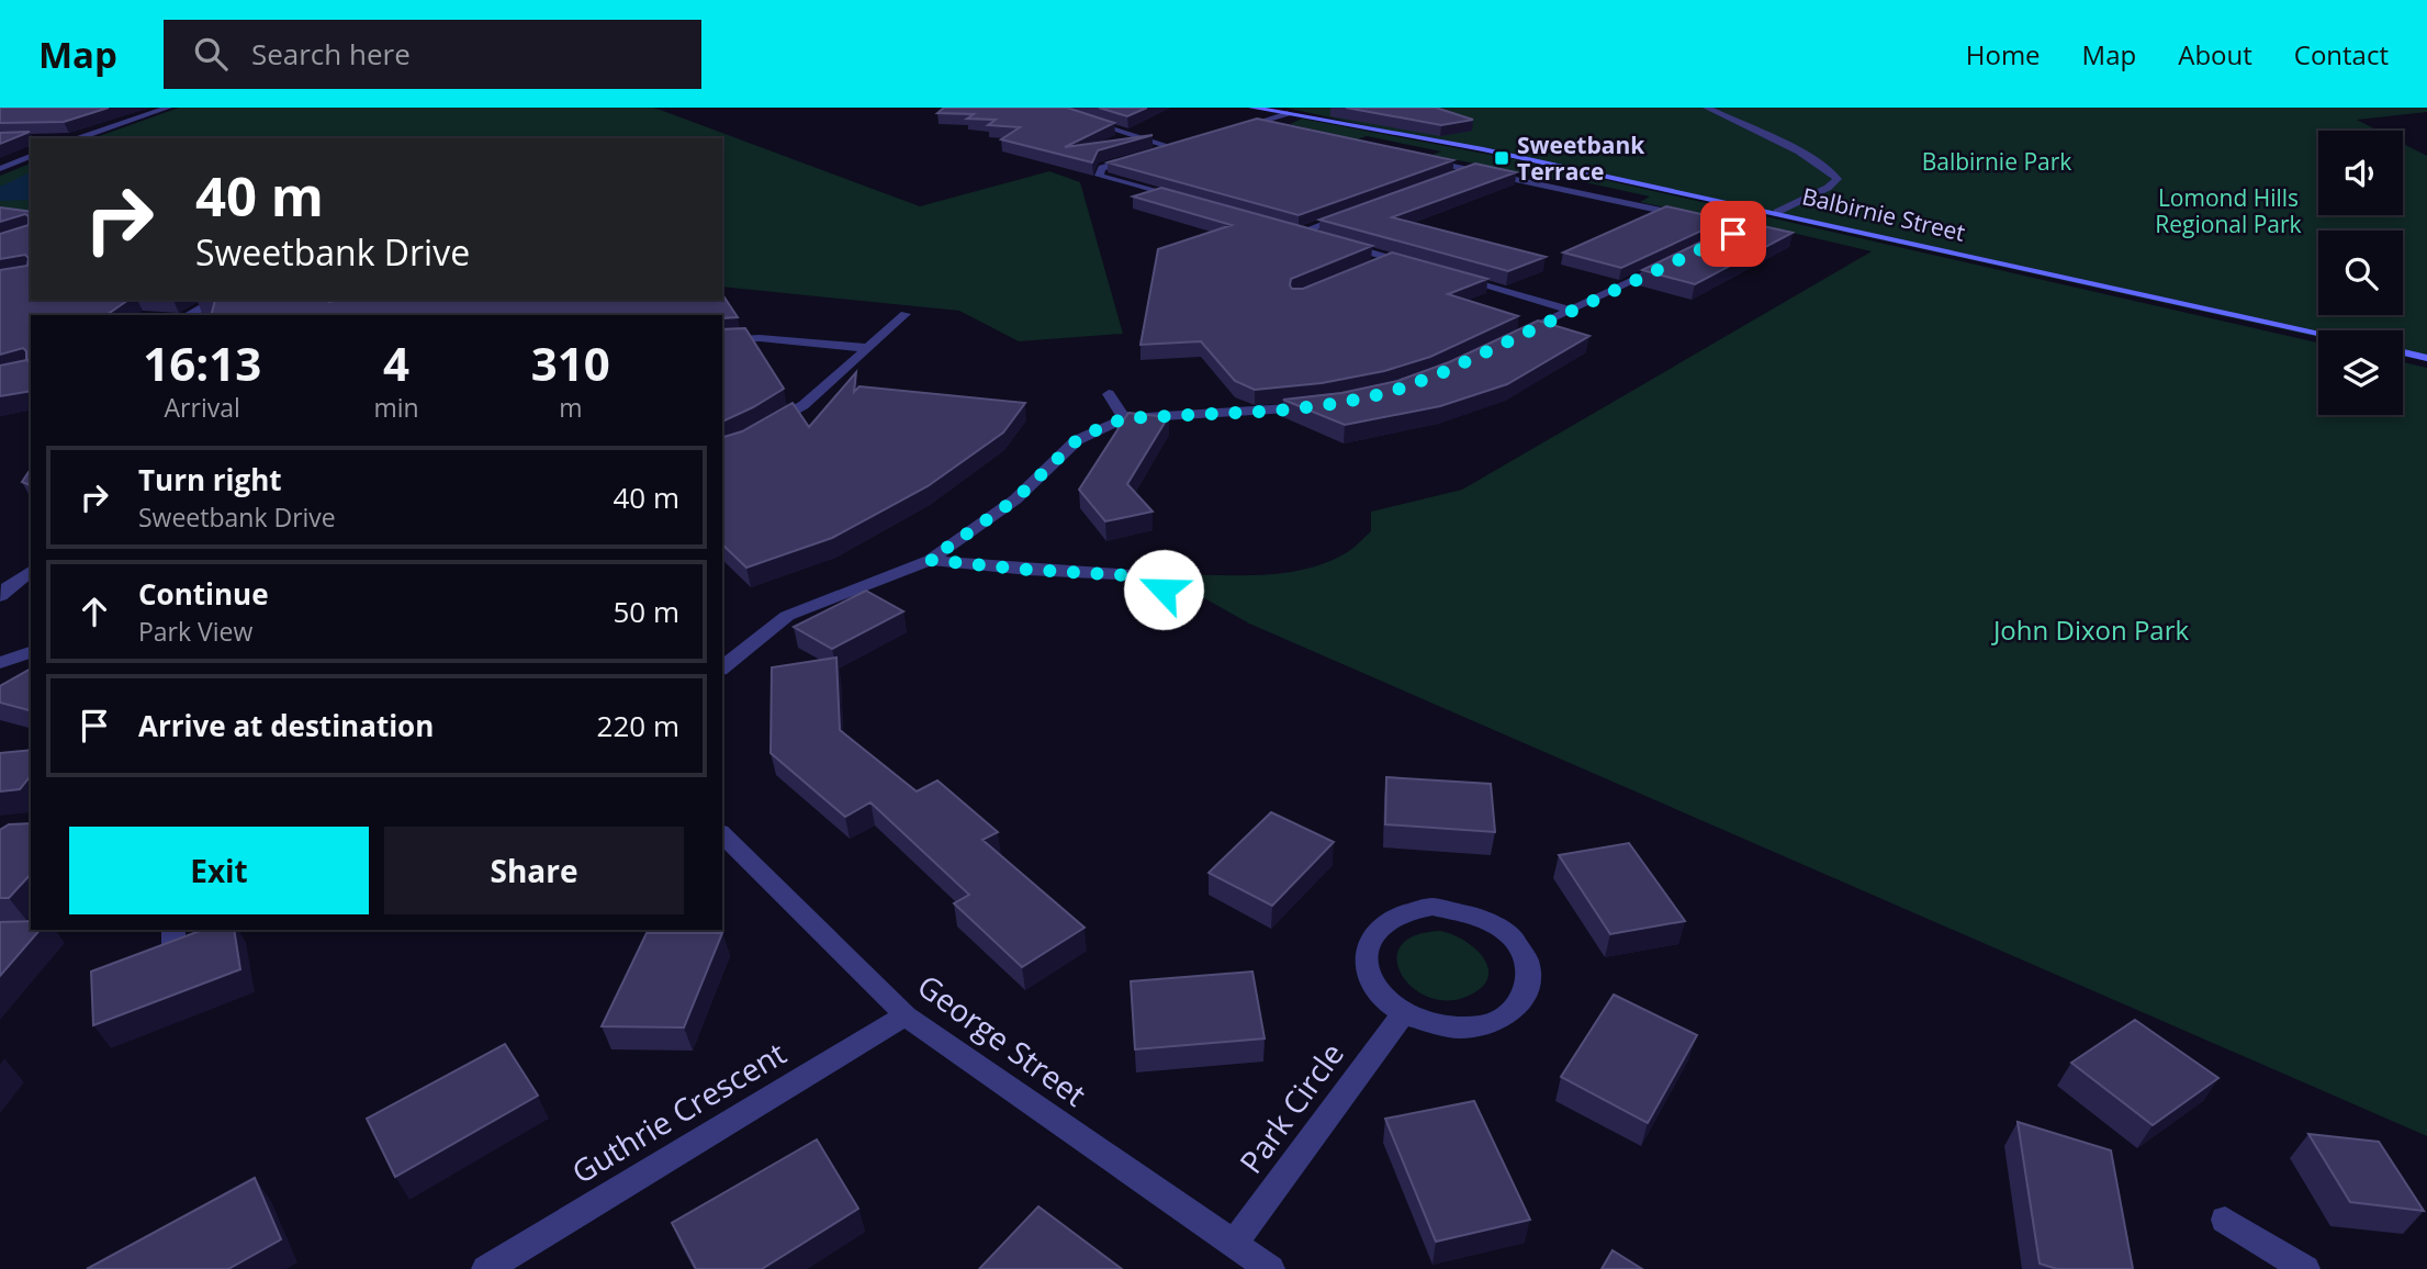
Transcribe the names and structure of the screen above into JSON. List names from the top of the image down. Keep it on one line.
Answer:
{"streets":{"main road":["Balbirnie Street"],"street":["George Street","Park Circle","Guthrie Crescent"]},"crossings":[["George Street","Park Circle"],["George Street","Guthrie Crescent"]],"parks":["Balbirnie Park","Lomond Hills Regional Park","John Dixon Park"],"places":{"transit":["Sweetbank Terrace"]},"page":{"header":"Map","search":"Search here","nav":["Home","Map","About","Contact"],"turn":["40 m","Sweetbank Drive"],"eta":["16:13","Arrival","4","min","310","m"],"list":[{"name":"Turn right","note":"Sweetbank Drive","value":"40 m"},{"name":"Continue","note":"Park View","value":"50 m"},{"name":"Arrive at destination","value":"220 m"}],"buttons":["Exit","Share"]}}
